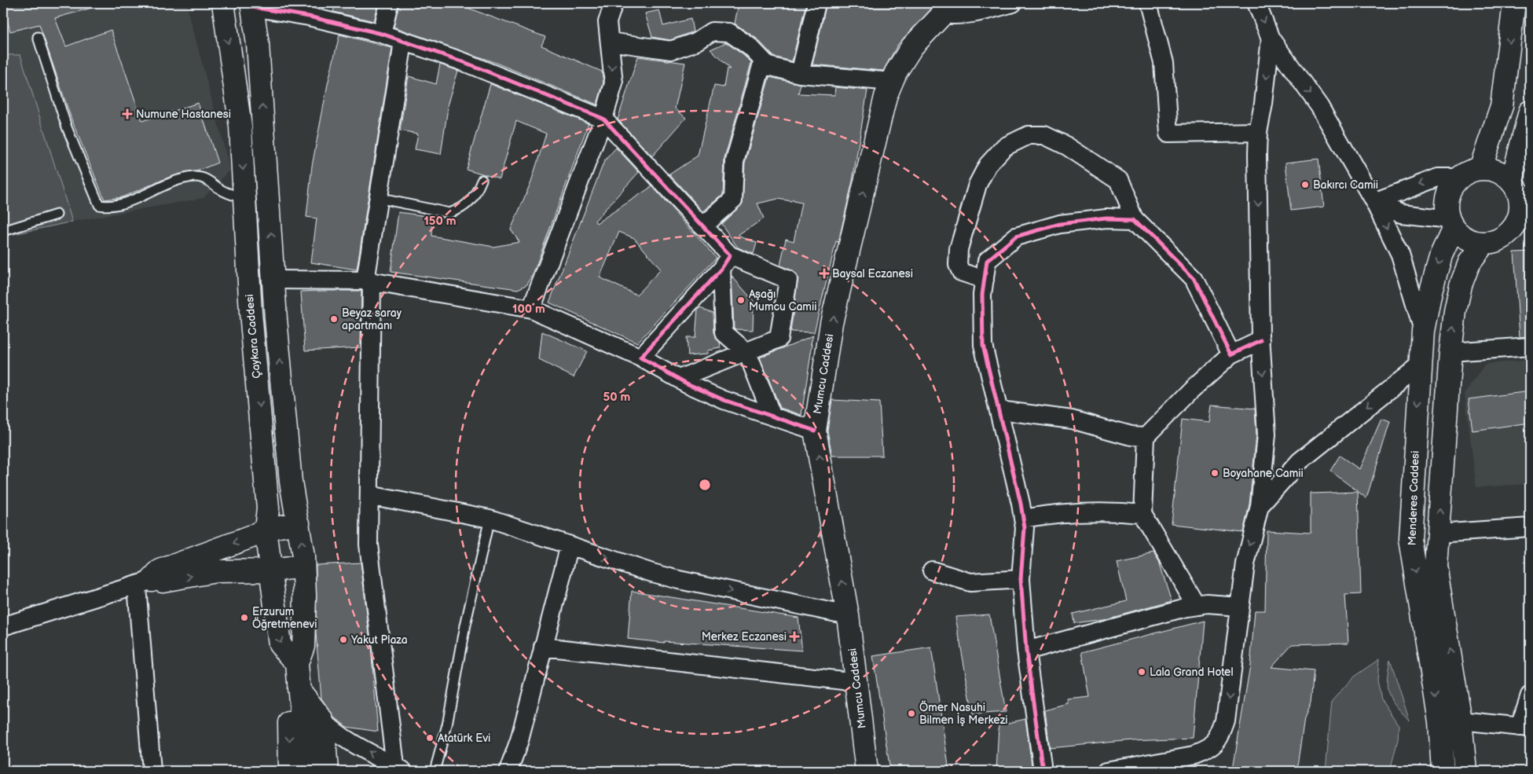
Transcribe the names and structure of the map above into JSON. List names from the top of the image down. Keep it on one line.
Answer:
{"streets":{"main road":["Çaykara Caddesi","Mumcu Caddesi","Menderes Caddesi"]},"one_way":["Mumcu Caddesi"],"places":{"health":["Numune Hastanesi","Baysal Eczanesi","Merkez Eczanesi"],"other":["Bakırcı Camii","Aşağı Mumcu Camii","Beyaz saray apartmanı","Boyahane Camii","Erzurum Öğretmenevi","Yakut Plaza","Lala Grand Hotel","Ömer Nasuhi Bilmen İş Merkezi","Atatürk Evi"]},"rings":["150 m","100 m","50 m"]}
